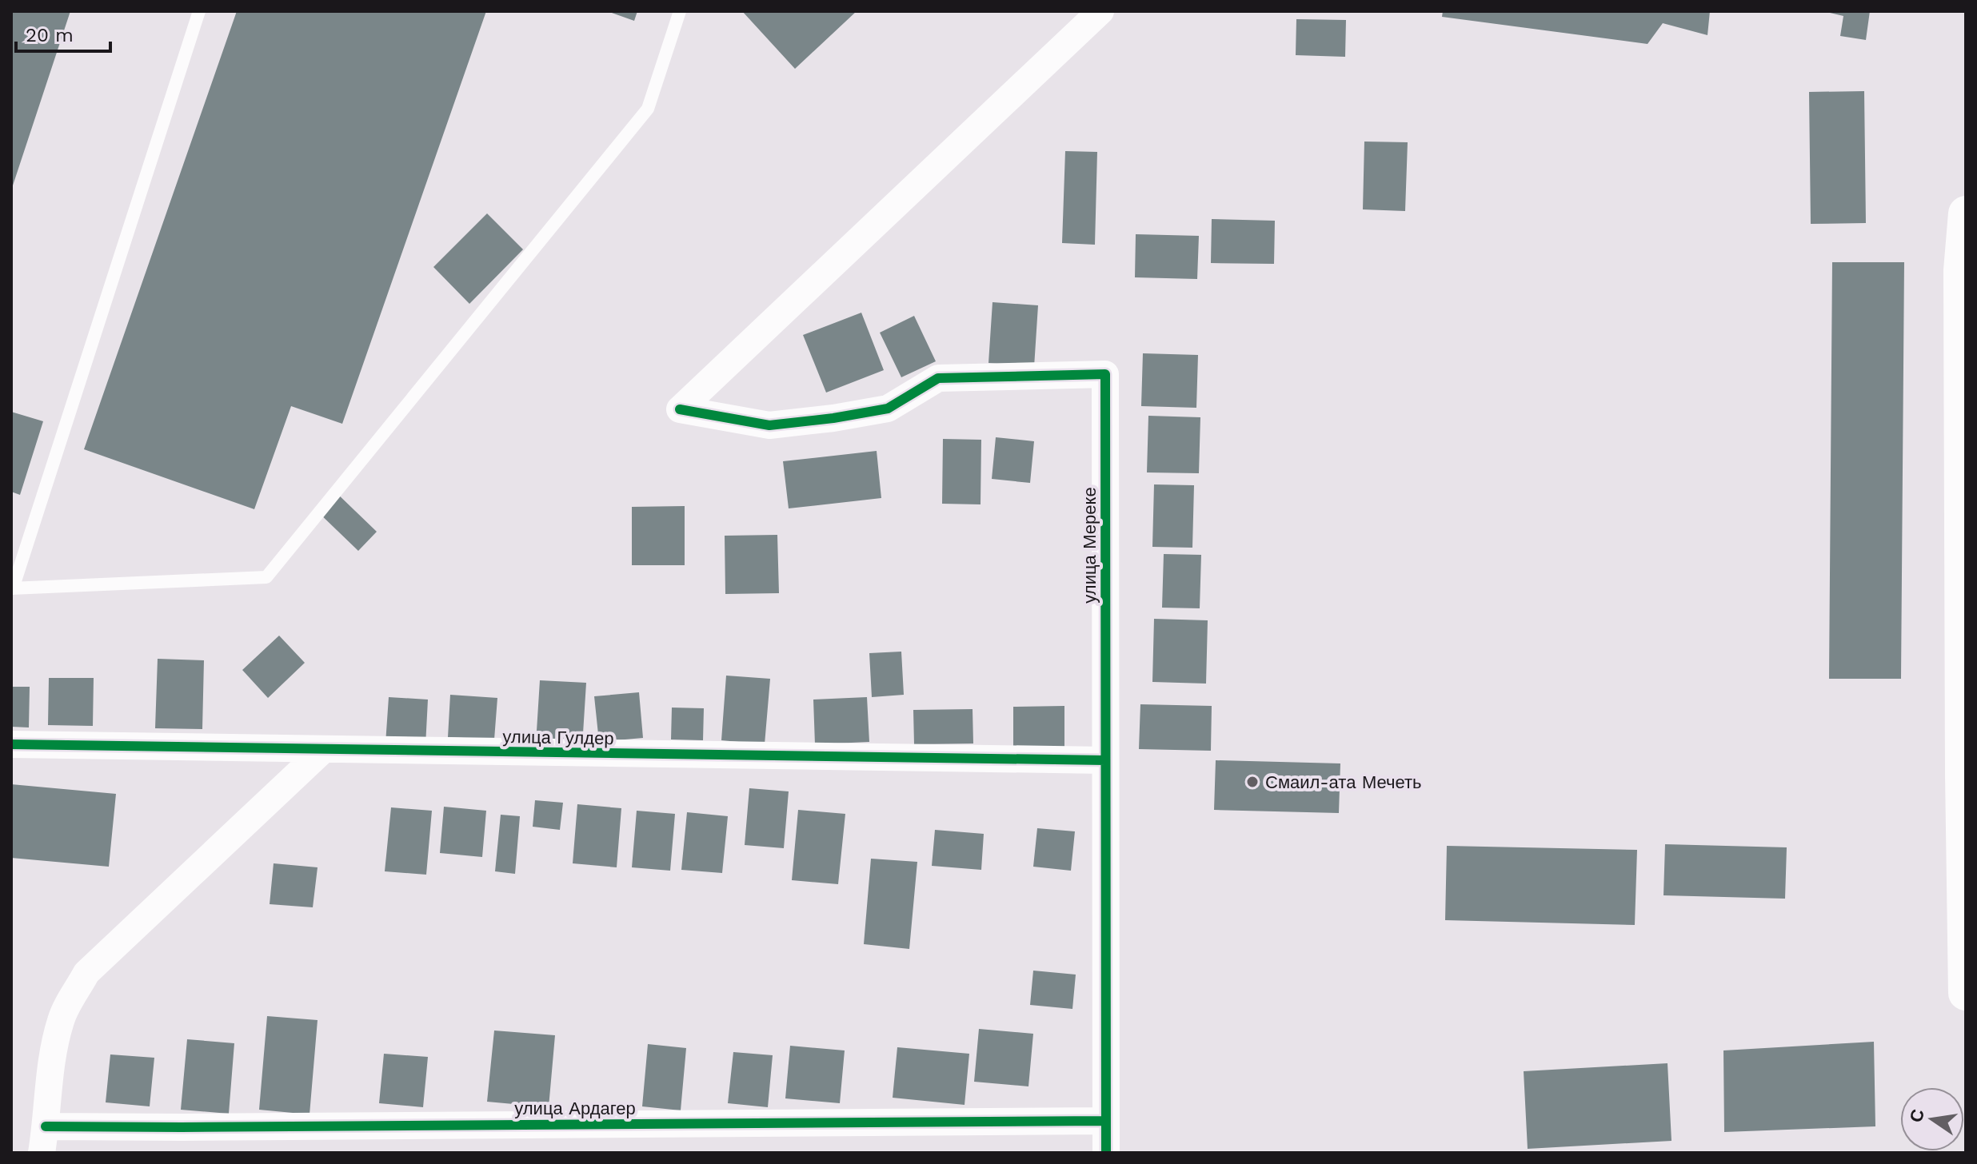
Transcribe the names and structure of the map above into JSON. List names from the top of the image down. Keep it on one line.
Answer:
{"streets":{"street":["улица Мереке","улица Гулдер","улица Ардагер"]},"crossings":[["улица Мереке","улица Гулдер"],["улица Мереке","улица Ардагер"]],"places":["Смаил-ата Мечеть"],"scale_bar":"20 m","north":"left"}
